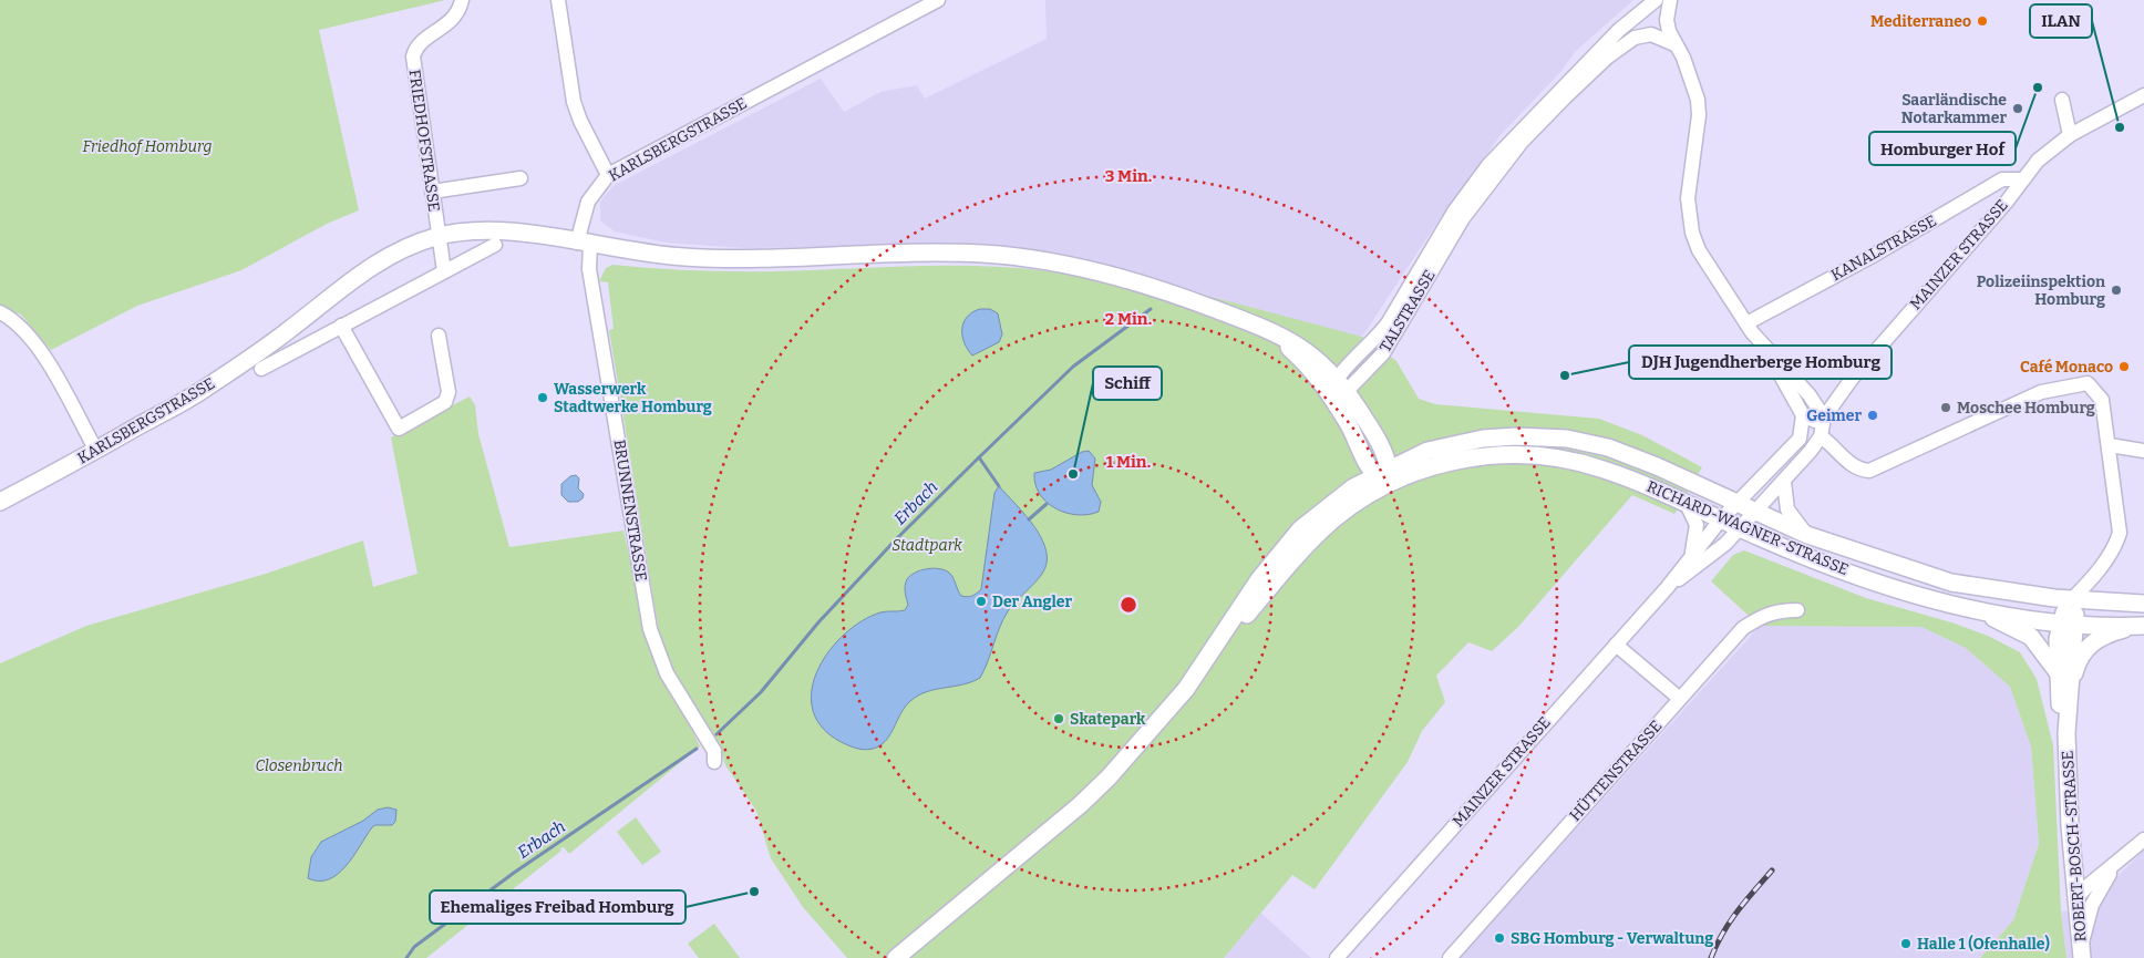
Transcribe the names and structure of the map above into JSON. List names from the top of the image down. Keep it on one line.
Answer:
{"streets":{"main road":["KARLSBERGSTRASSE","RICHARD-WAGNER-STRASSE","ROBERT-BOSCH-STRASSE"],"street":["FRIEDHOFSTRASSE","KANALSTRASSE","MAINZER STRASSE","TALSTRASSE","BRUNNENSTRASSE","HÜTTENSTRASSE"]},"crossings":[["KARLSBERGSTRASSE","FRIEDHOFSTRASSE"],["KARLSBERGSTRASSE","BRUNNENSTRASSE"],["KANALSTRASSE","MAINZER STRASSE"],["MAINZER STRASSE","RICHARD-WAGNER-STRASSE"],["RICHARD-WAGNER-STRASSE","ROBERT-BOSCH-STRASSE"]],"water":["Erbach"],"parks":["Friedhof Homburg","Stadtpark","Closenbruch"],"places":["Mediterraneo","Homburger Hof","Saarländische Notarkammer","ILAN","Polizeiinspektion Homburg","Café Monaco","DJH Jugendherberge Homburg","Wasserwerk Stadtwerke Homburg","Moschee Homburg","Geimer","Schiff","Der Angler","Skatepark","Ehemaliges Freibad Homburg","SBG Homburg - Verwaltung","Halle 1 (Ofenhalle)"],"rings":["3 Min.","2 Min.","1 Min."]}
